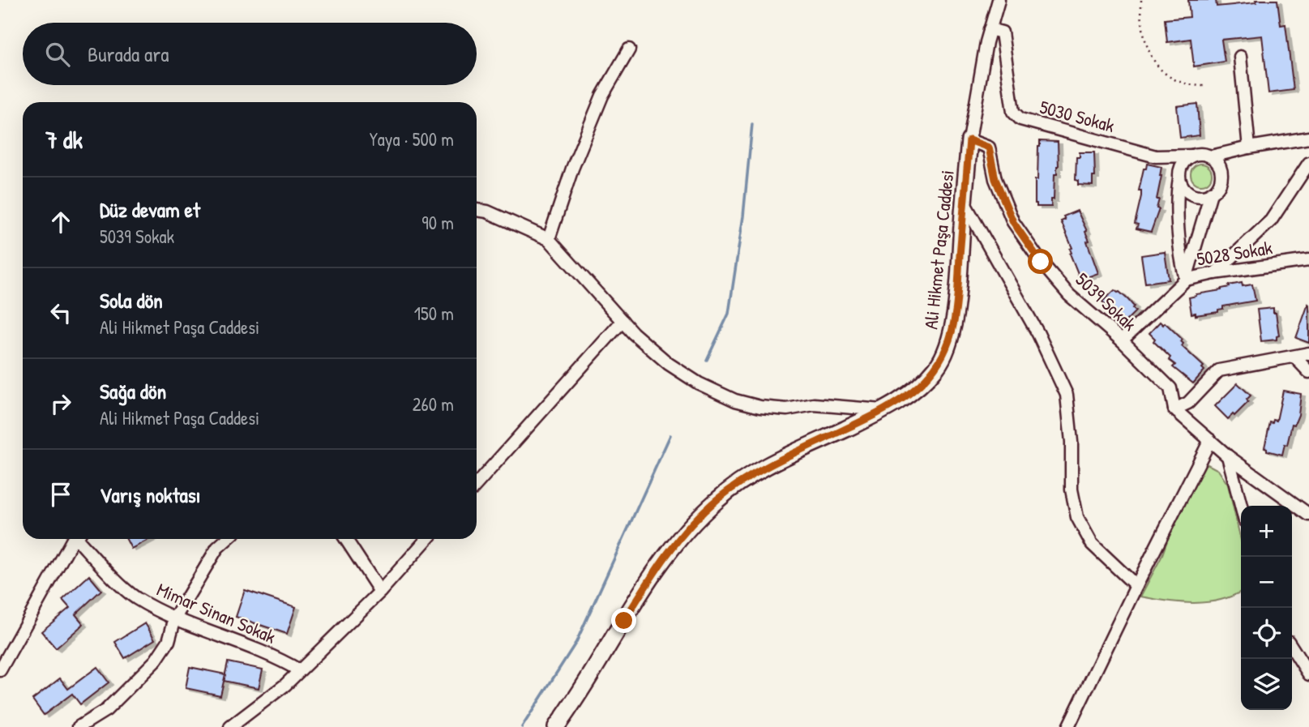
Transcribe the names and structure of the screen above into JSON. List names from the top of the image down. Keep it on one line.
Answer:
{"streets":{"main road":["Ali Hikmet Paşa Caddesi"],"street":["5030 Sokak","5028 Sokak","5039 Sokak","Mimar Sinan Sokak"]},"crossings":[["Ali Hikmet Paşa Caddesi","5039 Sokak"],["5028 Sokak","5039 Sokak"]],"page":{"search":"Burada ara","heading":["7 dk","Yaya · 500 m"],"list":[["Düz devam et","5039 Sokak","90 m"],["Sola dön","Ali Hikmet Paşa Caddesi","150 m"],["Sağa dön","Ali Hikmet Paşa Caddesi","260 m"],"Varış noktası"],"map_buttons":["+","−"]}}
